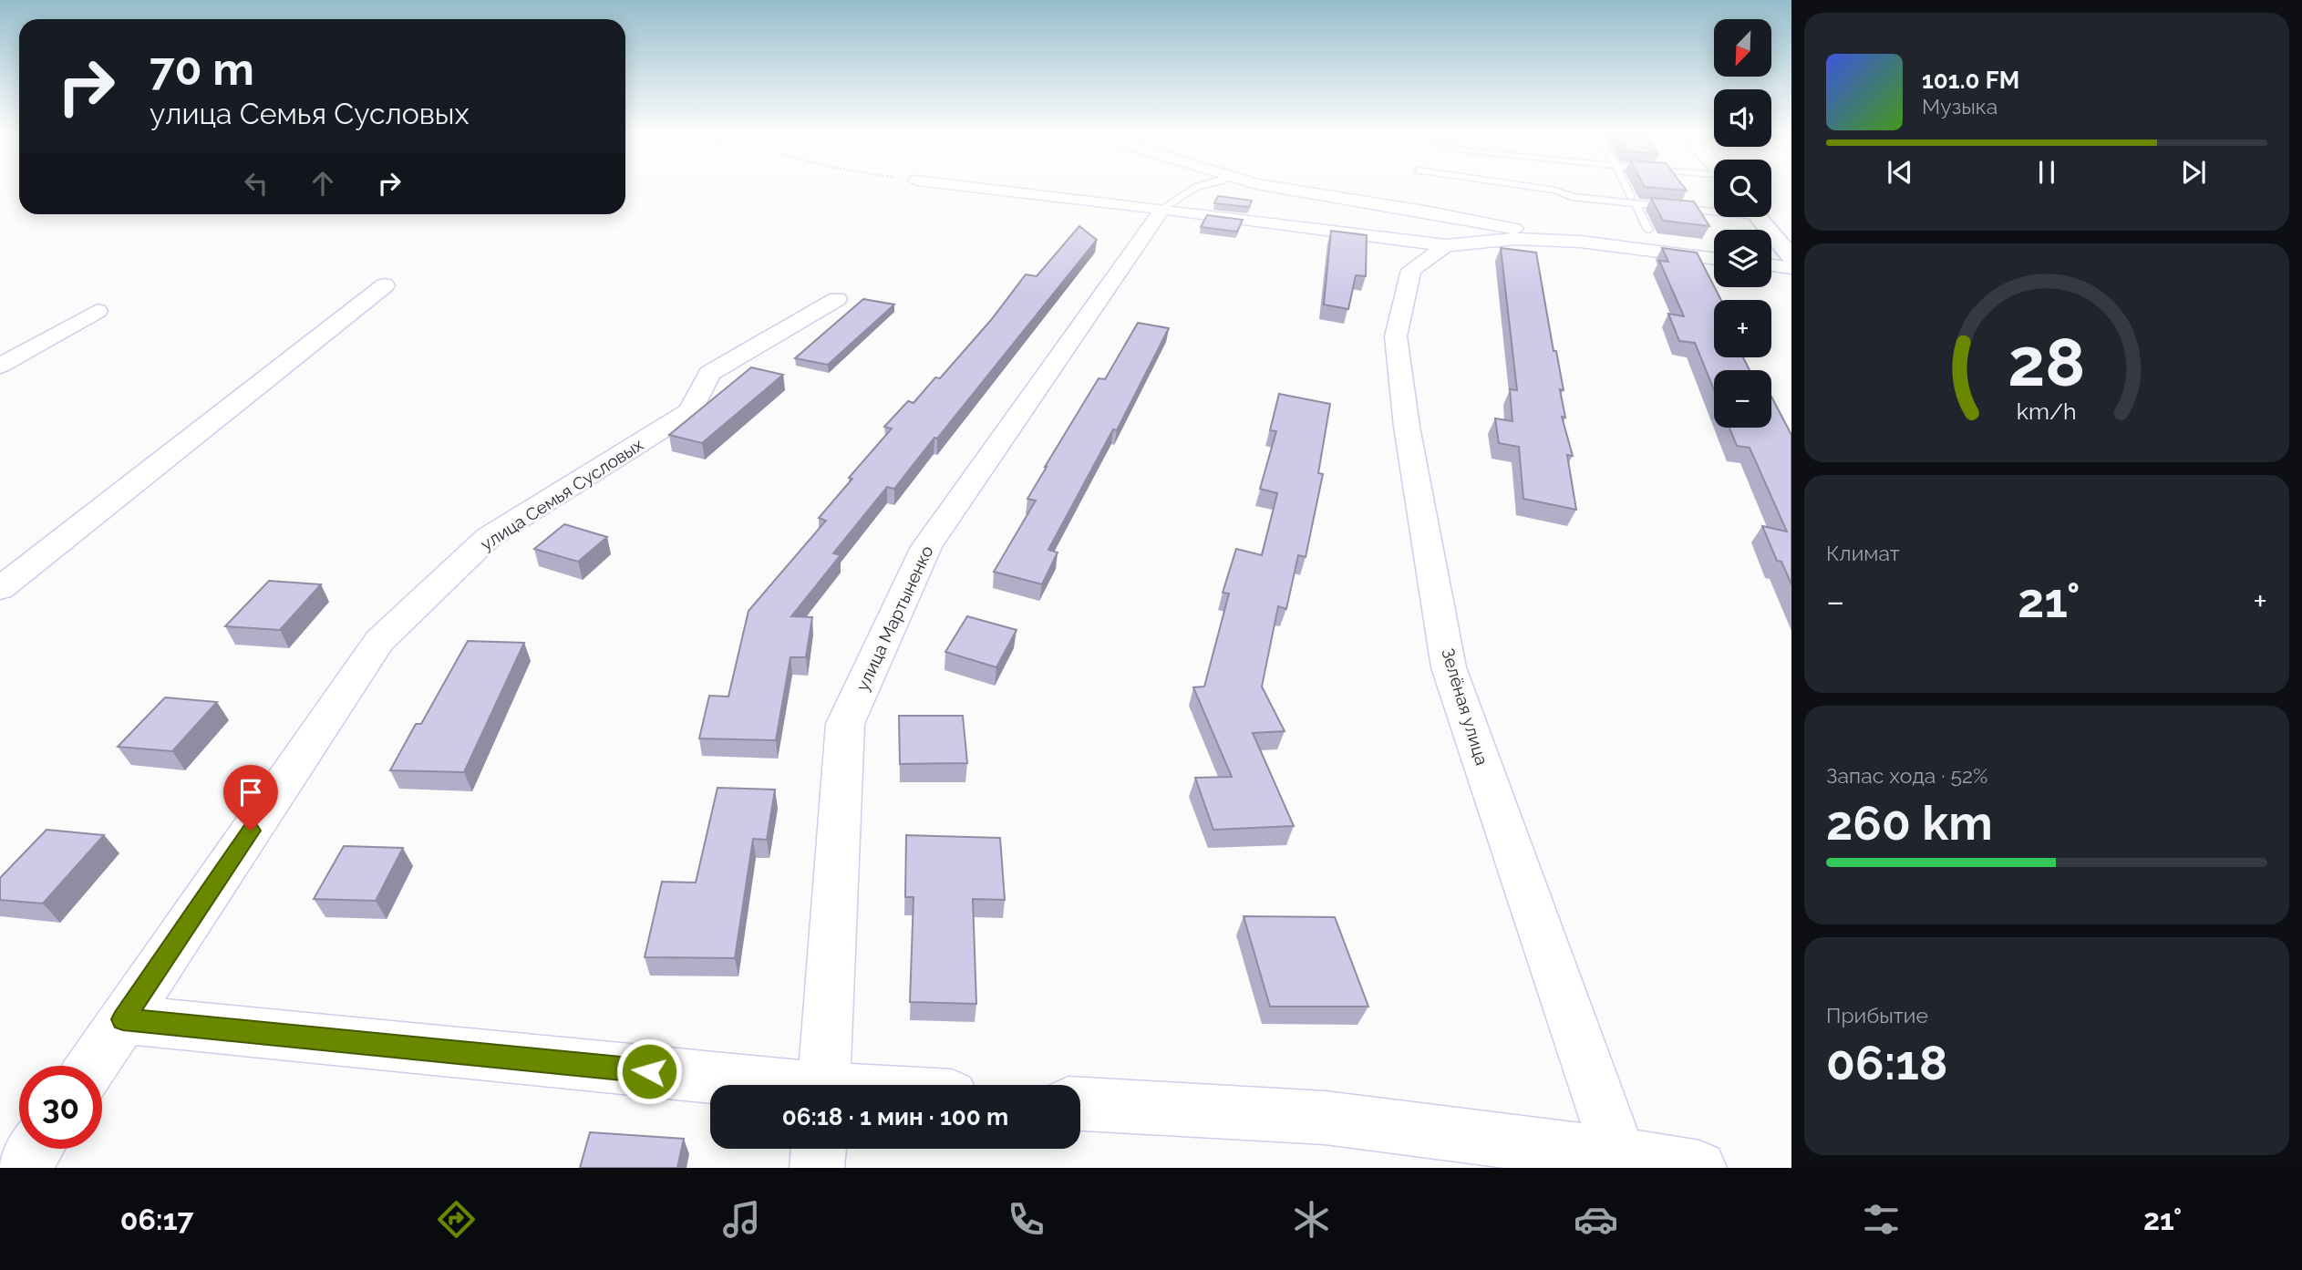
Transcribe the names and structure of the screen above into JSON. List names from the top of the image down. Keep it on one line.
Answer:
{"streets":{"street":["улица Семья Сусловых","улица Мартыненко","Зелёная улица"]},"north":"bottom left","page":{"map_buttons":["+","−"],"turn":["70 m","улица Семья Сусловых"],"song":["101.0 FM","Музыка"],"tile":["Климат",["Запас хода · 52%","260 km"],["Прибытие","06:18"]],"heat":["−","21°","+"],"limit":"30","trip":"06:18 · 1 мин · 100 m","tabs":["06:17","21°"],"gauge":["28","km/h"]}}
